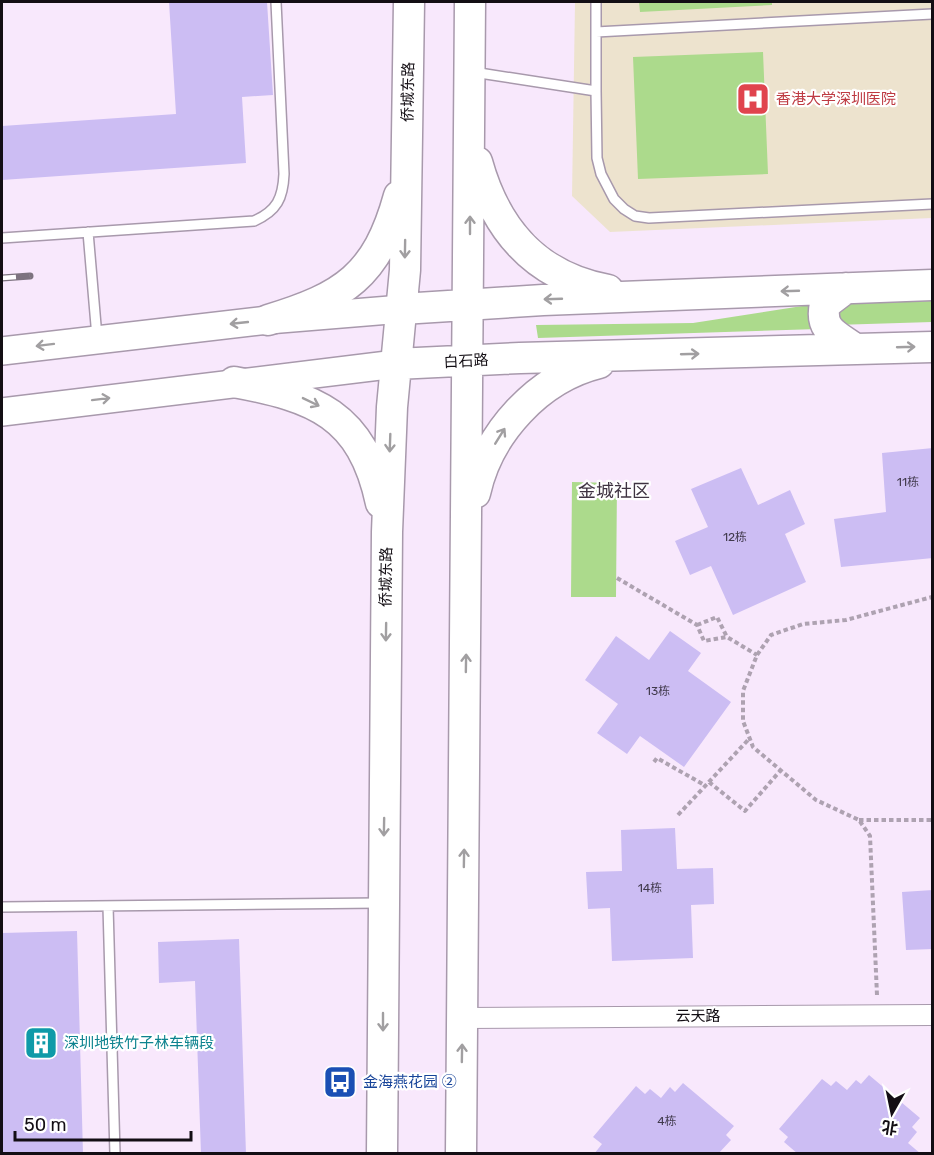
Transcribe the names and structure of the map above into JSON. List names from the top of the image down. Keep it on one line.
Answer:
{"streets":{"main road":["侨城东路","白石路"],"street":["云天路"]},"crossings":[["侨城东路","白石路"]],"districts":["金城社区"],"places":{"hospital":["香港大学深圳医院"],"building":["深圳地铁竹子林车辆段"],"bus stop":["金海燕花园 ②"]},"house_numbers":["11栋","12栋","13栋","14栋","4栋"],"scale_bar":"50 m","north":"bottom"}
